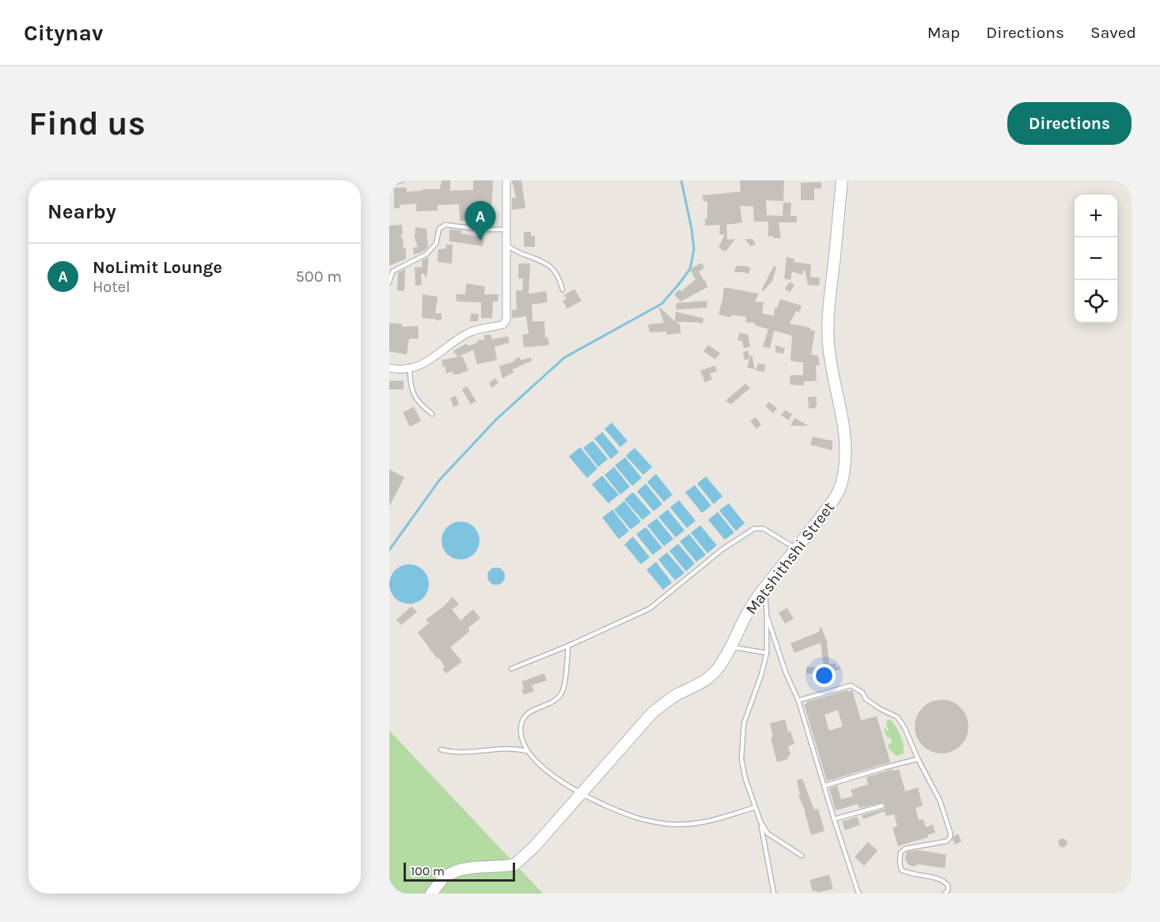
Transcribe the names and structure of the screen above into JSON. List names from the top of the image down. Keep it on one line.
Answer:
{"streets":{"main road":["Matshithshi Street"]},"scale_bar":"100 m","page":{"header":"Citynav","nav":["Map","Directions","Saved"],"buttons":"Directions","title":"Find us","heading":"Nearby","map_buttons":["+","−"],"pins":"A","list":[{"mark":"A","name":"NoLimit Lounge","note":"Hotel","value":"500 m"}],"scale":"100 m"}}
